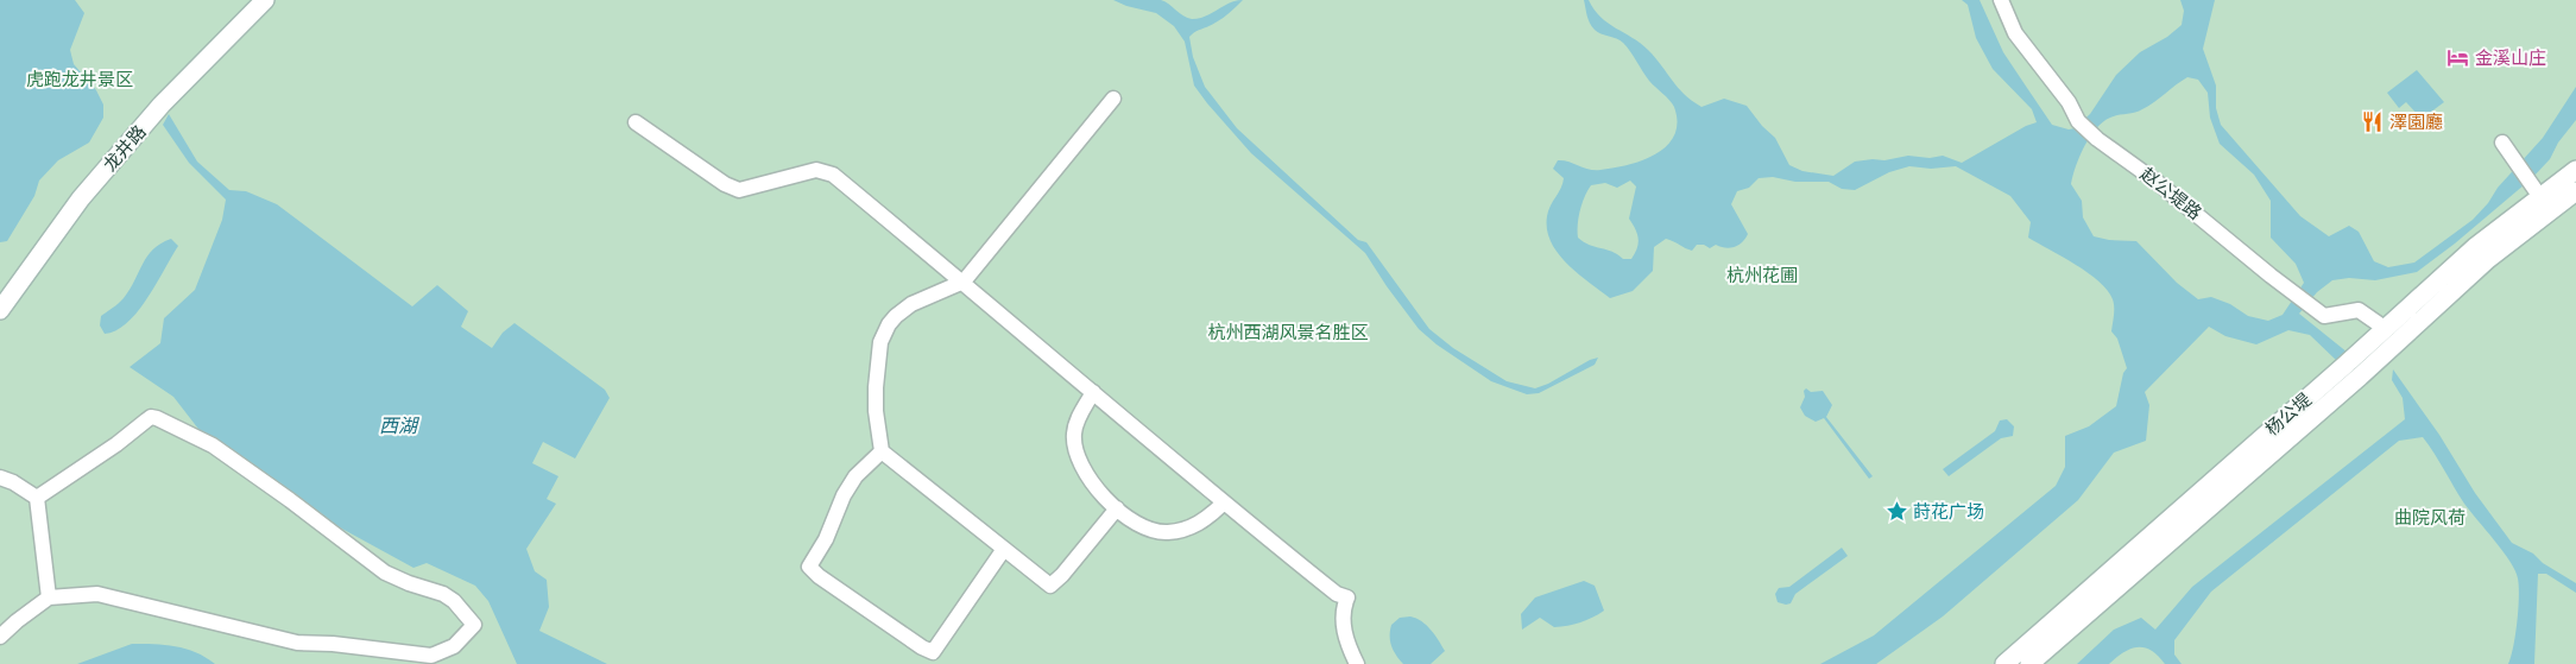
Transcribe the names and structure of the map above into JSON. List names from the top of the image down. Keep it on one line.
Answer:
{"streets":{"main road":["龙井路","杨公堤"],"street":["赵公堤路"]},"crossings":[["赵公堤路","杨公堤"]],"water":["西湖"],"parks":["虎跑龙井景区","杭州花圃","杭州西湖风景名胜区","曲院风荷"],"places":{"hotel":["金溪山庄"],"restaurant":["澤園廳"],"place":["莳花广场"]}}
